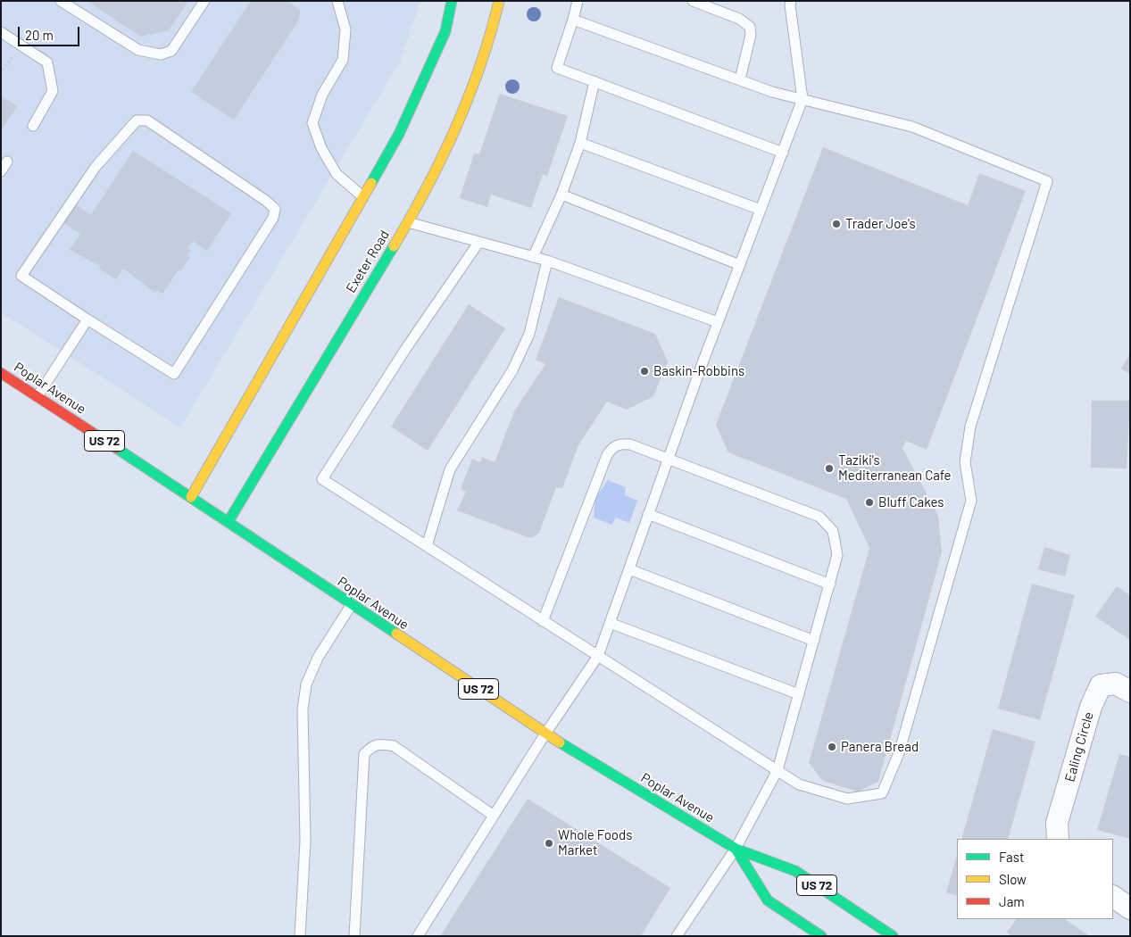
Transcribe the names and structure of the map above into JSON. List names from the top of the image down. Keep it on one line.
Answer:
{"streets":{"main road":["Exeter Road","Poplar Avenue","US 72"],"street":["Ealing Circle"]},"crossings":[["Exeter Road","Poplar Avenue"]],"places":["Trader Joe's","Baskin-Robbins","Taziki's Mediterranean Cafe","Bluff Cakes","Panera Bread","Whole Foods Market"],"legend":["Fast","Slow","Jam"],"scale_bar":"20 m"}
